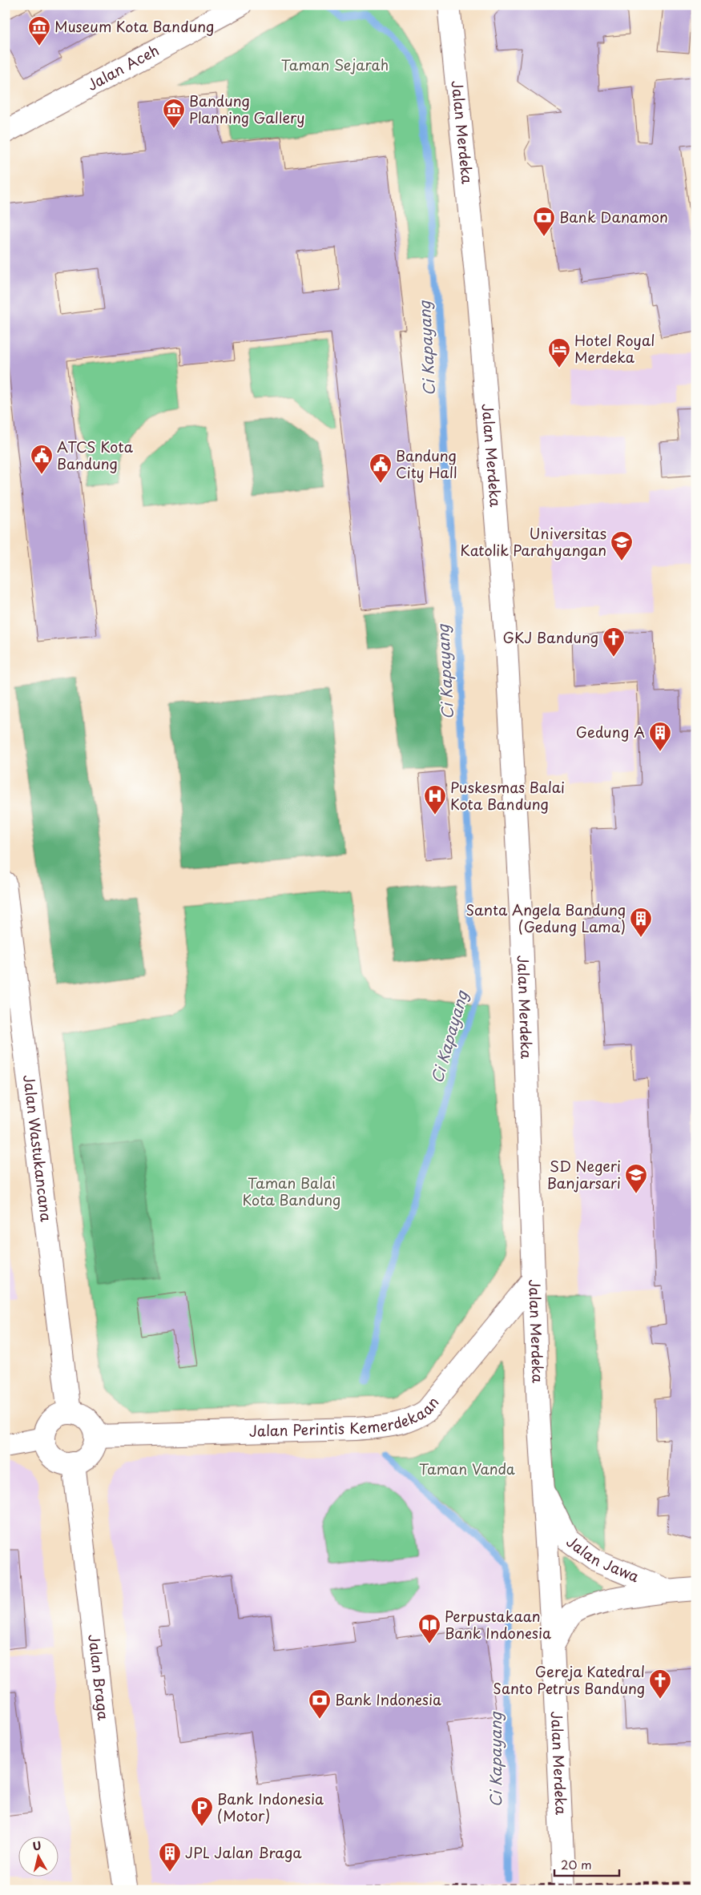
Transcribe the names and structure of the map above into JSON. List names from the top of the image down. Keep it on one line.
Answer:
{"streets":{"main road":["Jalan Aceh","Jalan Merdeka","Jalan Wastukancana","Jalan Perintis Kemerdekaan","Jalan Jawa","Jalan Braga"]},"crossings":[["Jalan Merdeka","Jalan Perintis Kemerdekaan"],["Jalan Merdeka","Jalan Jawa"],["Jalan Wastukancana","Jalan Perintis Kemerdekaan"],["Jalan Wastukancana","Jalan Braga"],["Jalan Perintis Kemerdekaan","Jalan Braga"]],"water":["Ci Kapayang"],"parks":["Taman Sejarah","Taman Balai Kota Bandung","Taman Vanda"],"places":{"museum":["Museum Kota Bandung","Bandung Planning Gallery"],"bank":["Bank Danamon","Bank Indonesia"],"hotel":["Hotel Royal Merdeka"],"public building":["ATCS Kota Bandung","Bandung City Hall"],"school or university":["Universitas Katolik Parahyangan","SD Negeri Banjarsari"],"church":["GKJ Bandung","Gereja Katedral Santo Petrus Bandung"],"building":["Gedung A","Santa Angela Bandung (Gedung Lama)","JPL Jalan Braga"],"hospital":["Puskesmas Balai Kota Bandung"],"library":["Perpustakaan Bank Indonesia"],"parking":["Bank Indonesia (Motor)"]},"scale_bar":"20 m","north":"top"}
